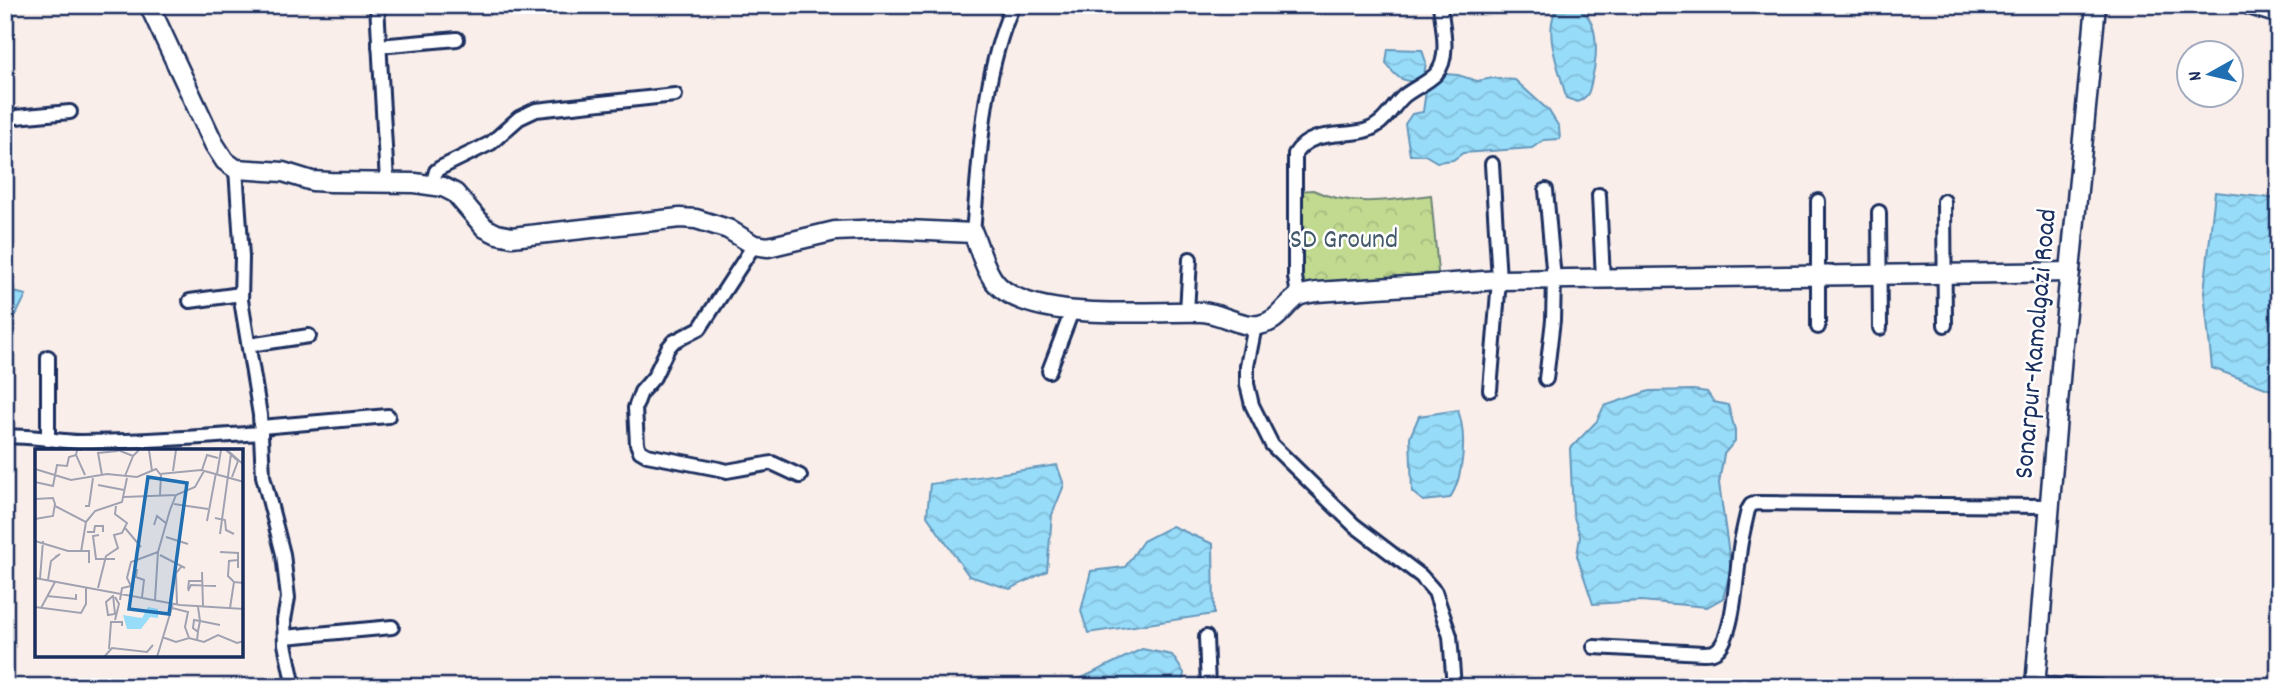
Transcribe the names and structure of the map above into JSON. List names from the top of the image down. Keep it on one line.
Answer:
{"streets":{"street":["Sonarpur-Kamalgazi Road"]},"parks":["SD Ground"],"north":"left"}
